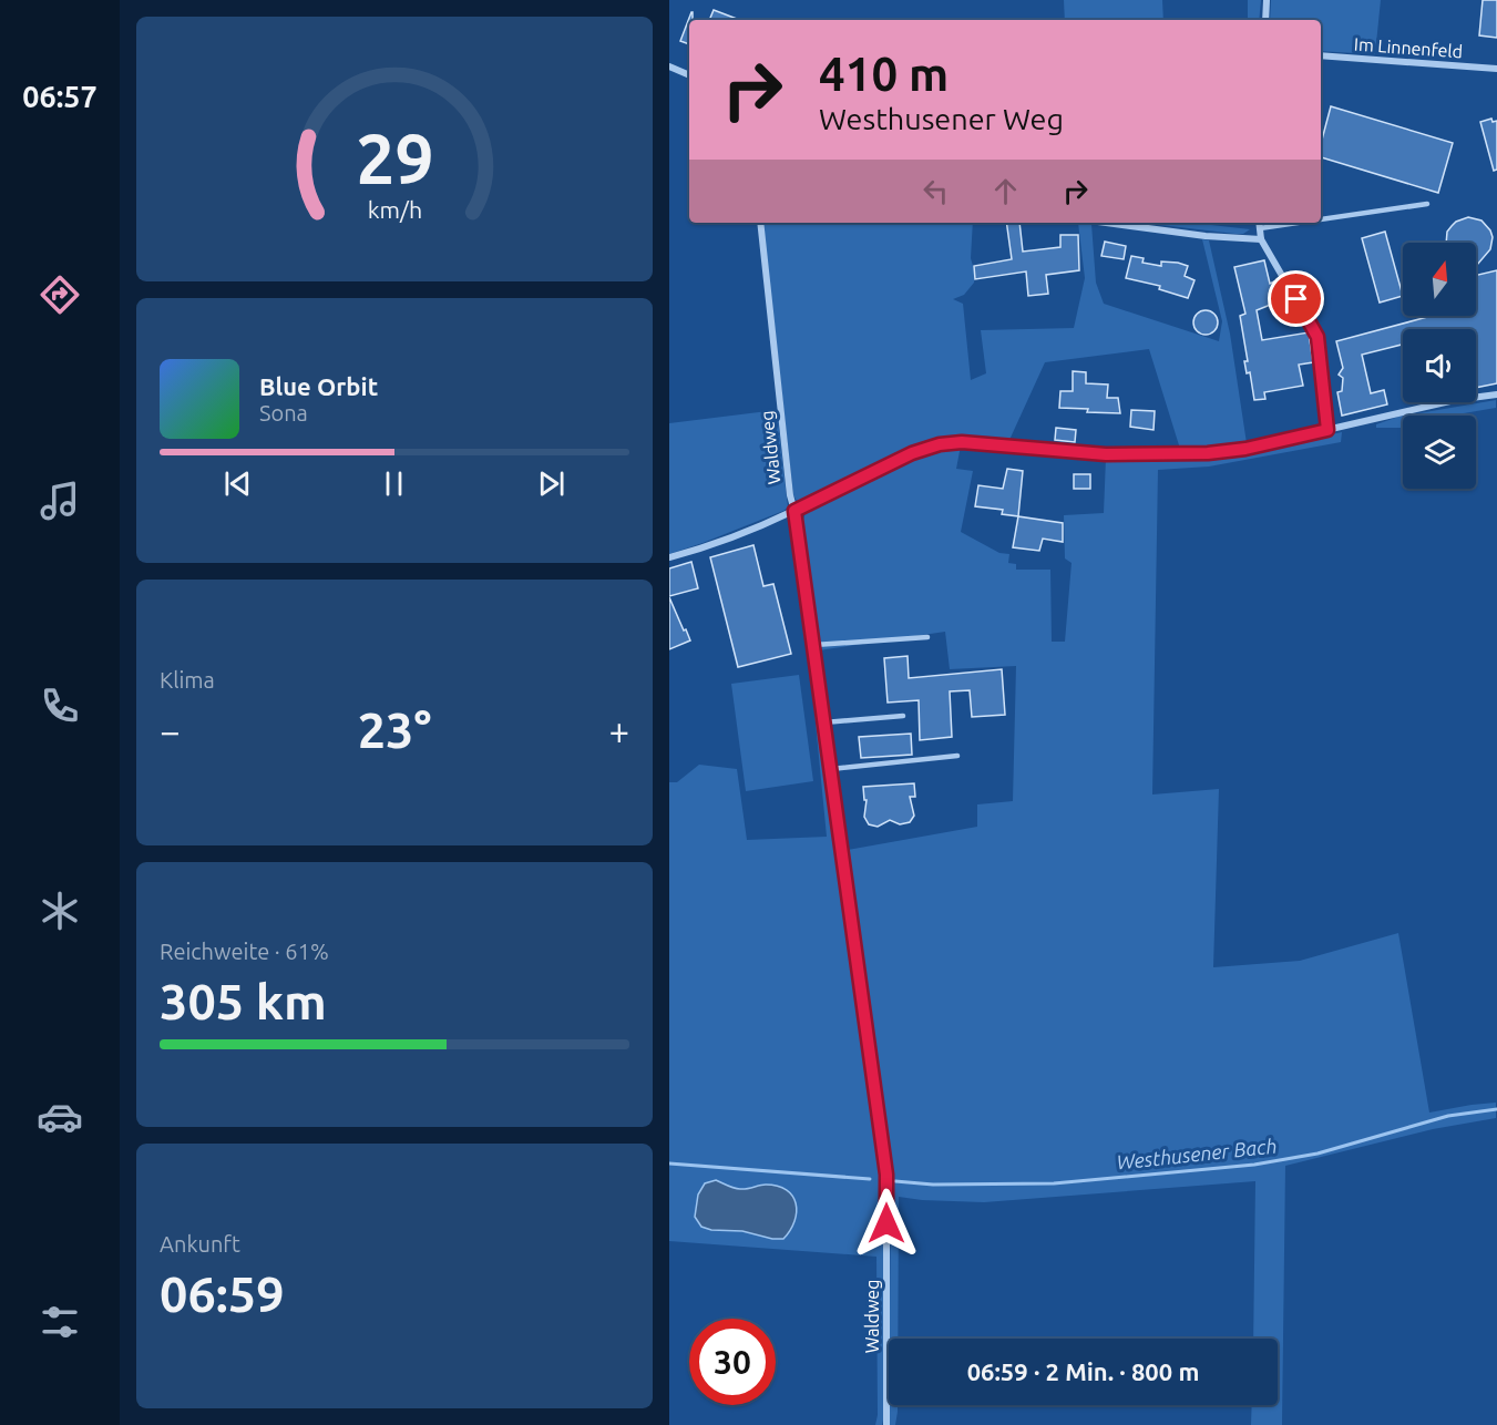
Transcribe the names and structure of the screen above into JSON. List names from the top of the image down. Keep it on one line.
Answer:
{"streets":{"street":["Im Linnenfeld","Waldweg"]},"water":["Westhusener Bach"],"north":"top","page":{"tabs":"06:57","turn":["410 m","Westhusener Weg"],"song":["Blue Orbit","Sona"],"tile":["Klima",["Reichweite · 61%","305 km"],["Ankunft","06:59"]],"heat":["−","23°","+"],"limit":"30","trip":"06:59 · 2 Min. · 800 m","gauge":["29","km/h"]}}
